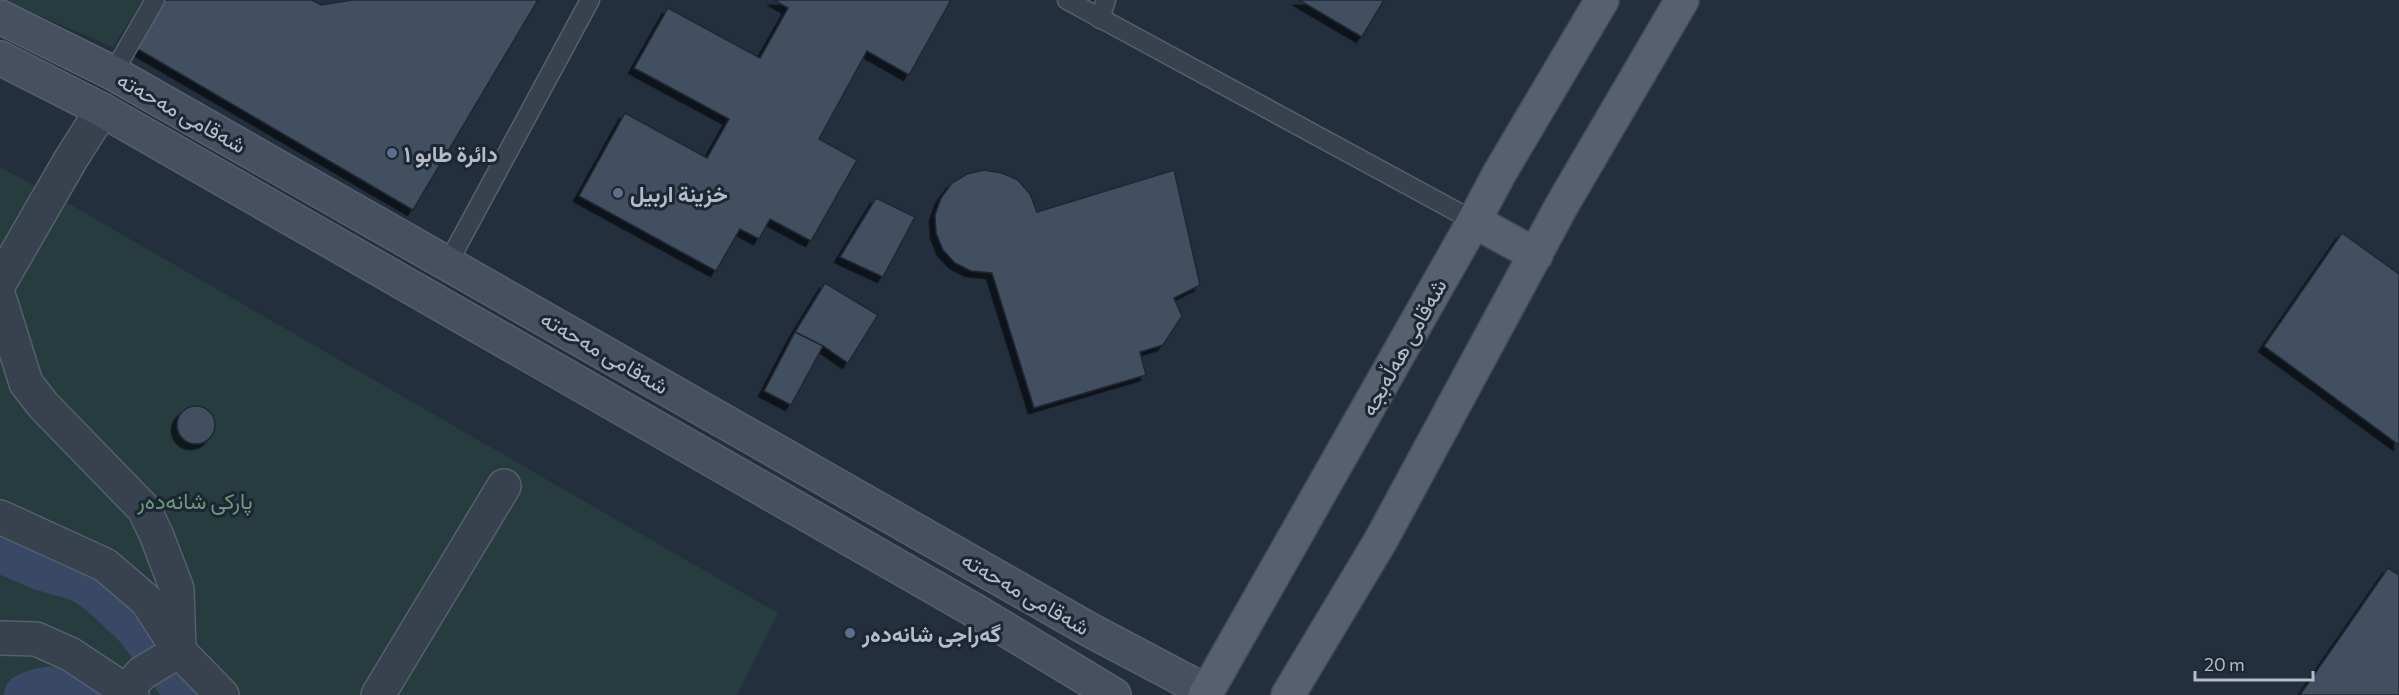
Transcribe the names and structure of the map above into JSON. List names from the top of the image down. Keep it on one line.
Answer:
{"streets":{"main road":["شەقامی مەحەتە","شەقامی هەڵەبجە"]},"crossings":[["شەقامی مەحەتە","شەقامی هەڵەبجە"]],"parks":["پارکی شانەدەر"],"places":["دائرة طابو ١","خزينة اربيل","گەراجی شانەدەر"],"scale_bar":"20 m"}
